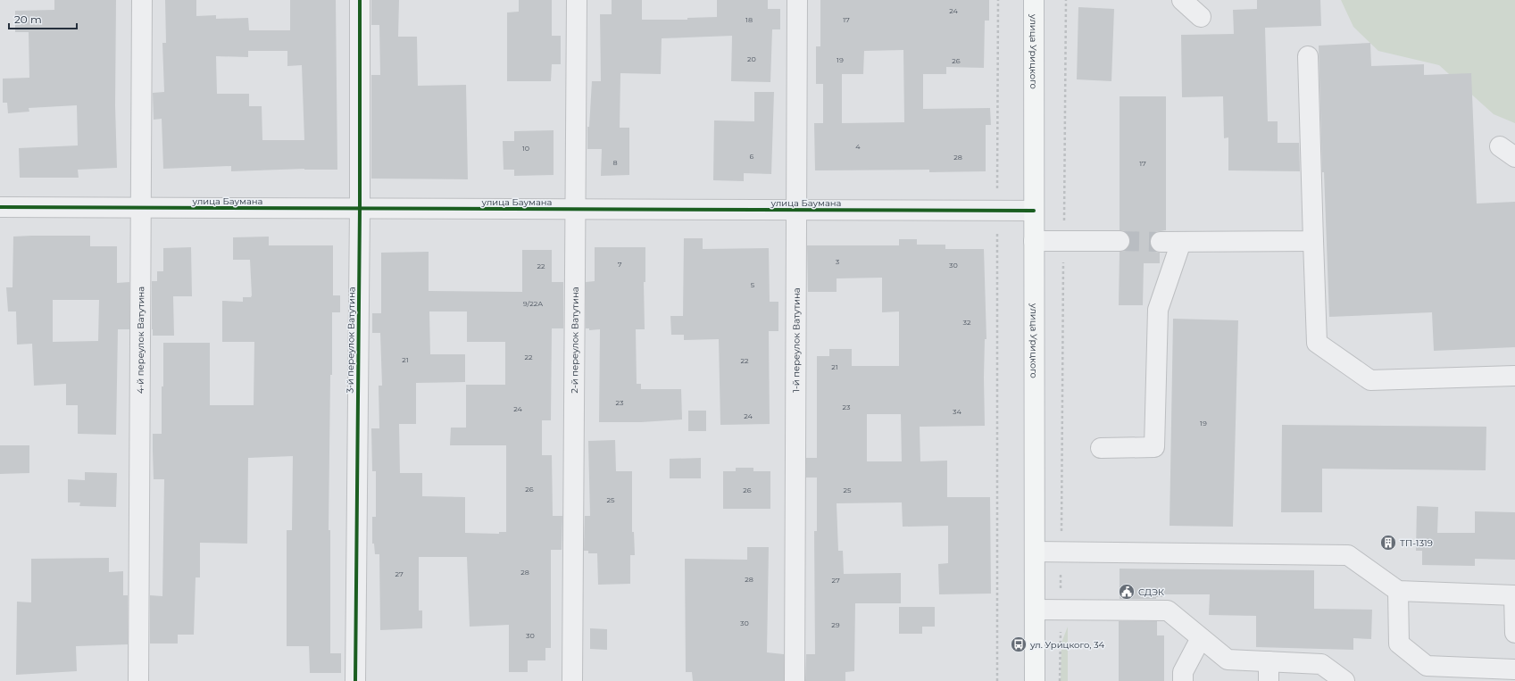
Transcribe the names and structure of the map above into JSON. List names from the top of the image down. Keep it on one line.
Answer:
{"streets":{"main road":["улица Урицкого"],"street":["улица Баумана","4-й переулок Ватутина","3-й переулок Ватутина","1-й переулок Ватутина","2-й переулок Ватутина"]},"crossings":[["улица Урицкого","улица Баумана"],["улица Баумана","4-й переулок Ватутина"],["улица Баумана","3-й переулок Ватутина"],["улица Баумана","1-й переулок Ватутина"],["улица Баумана","2-й переулок Ватутина"]],"places":{"building":["ТП-1319"],"public building":["СДЭК"],"bus stop":["ул. Урицкого, 34"]},"house_numbers":["24","18","17","20","19","26","4","10","6","28","8","17","3","7","30","22","5","9/22А","32","22","21","22","21","23","23","24","34","24","19","26","26","25","25","28","27","28","27","30","29","30"],"scale_bar":"20 m"}
